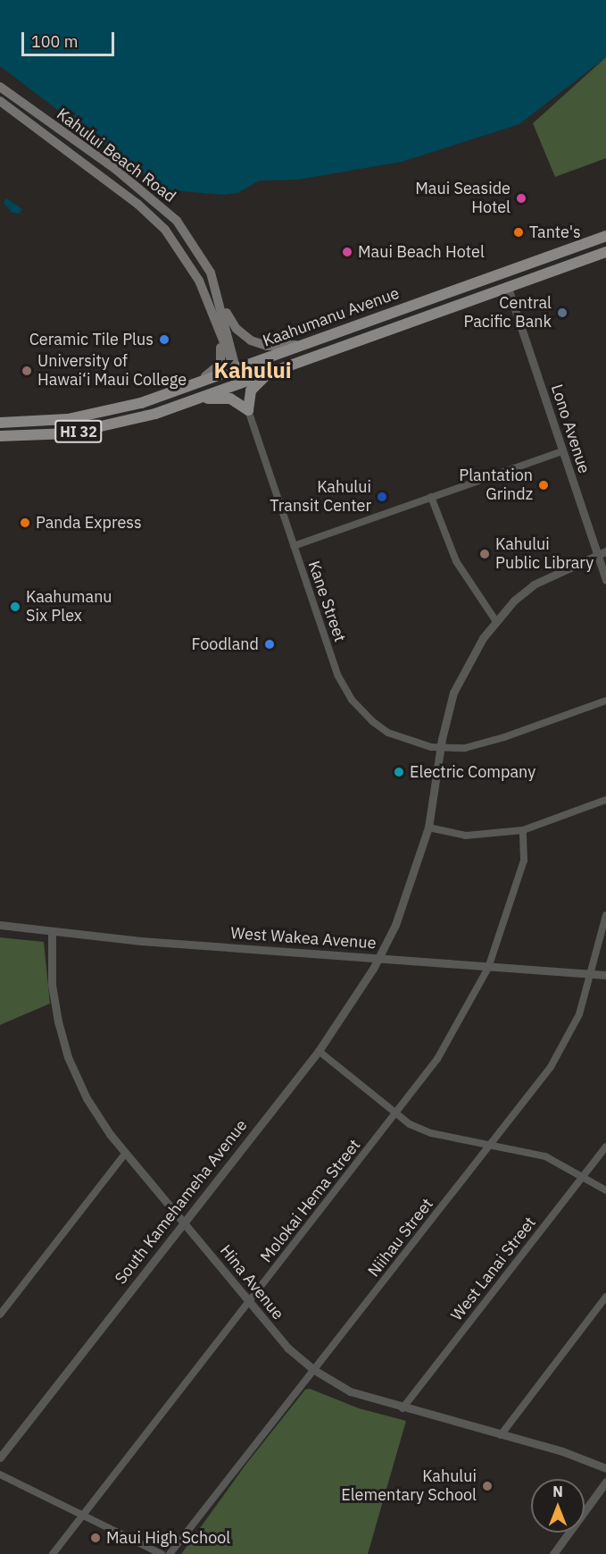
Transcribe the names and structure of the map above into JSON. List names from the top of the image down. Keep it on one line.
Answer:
{"streets":{"main road":["Kahului Beach Road","Kaahumanu Avenue","HI 32"],"street":["Lono Avenue","Kane Street","West Wakea Avenue","Molokai Hema Street","South Kamehameha Avenue","Niihau Street","West Lanai Street","Hina Avenue"]},"crossings":[["Kahului Beach Road","Kaahumanu Avenue"],["Kaahumanu Avenue","Lono Avenue"],["Lono Avenue","South Kamehameha Avenue"],["Kane Street","South Kamehameha Avenue"],["West Wakea Avenue","Molokai Hema Street"],["West Wakea Avenue","South Kamehameha Avenue"],["West Wakea Avenue","Niihau Street"],["West Wakea Avenue","Hina Avenue"],["Molokai Hema Street","Hina Avenue"],["South Kamehameha Avenue","Hina Avenue"],["Niihau Street","Hina Avenue"],["West Lanai Street","Hina Avenue"]],"districts":["Kahului"],"places":["Maui Seaside Hotel","Tante's","Maui Beach Hotel","Central Pacific Bank","Ceramic Tile Plus","University of Hawai‘i Maui College","Plantation Grindz","Kahului Transit Center","Panda Express","Kahului Public Library","Kaahumanu Six Plex","Foodland","Electric Company","Kahului Elementary School","Maui High School"],"scale_bar":"100 m","north":"top"}
